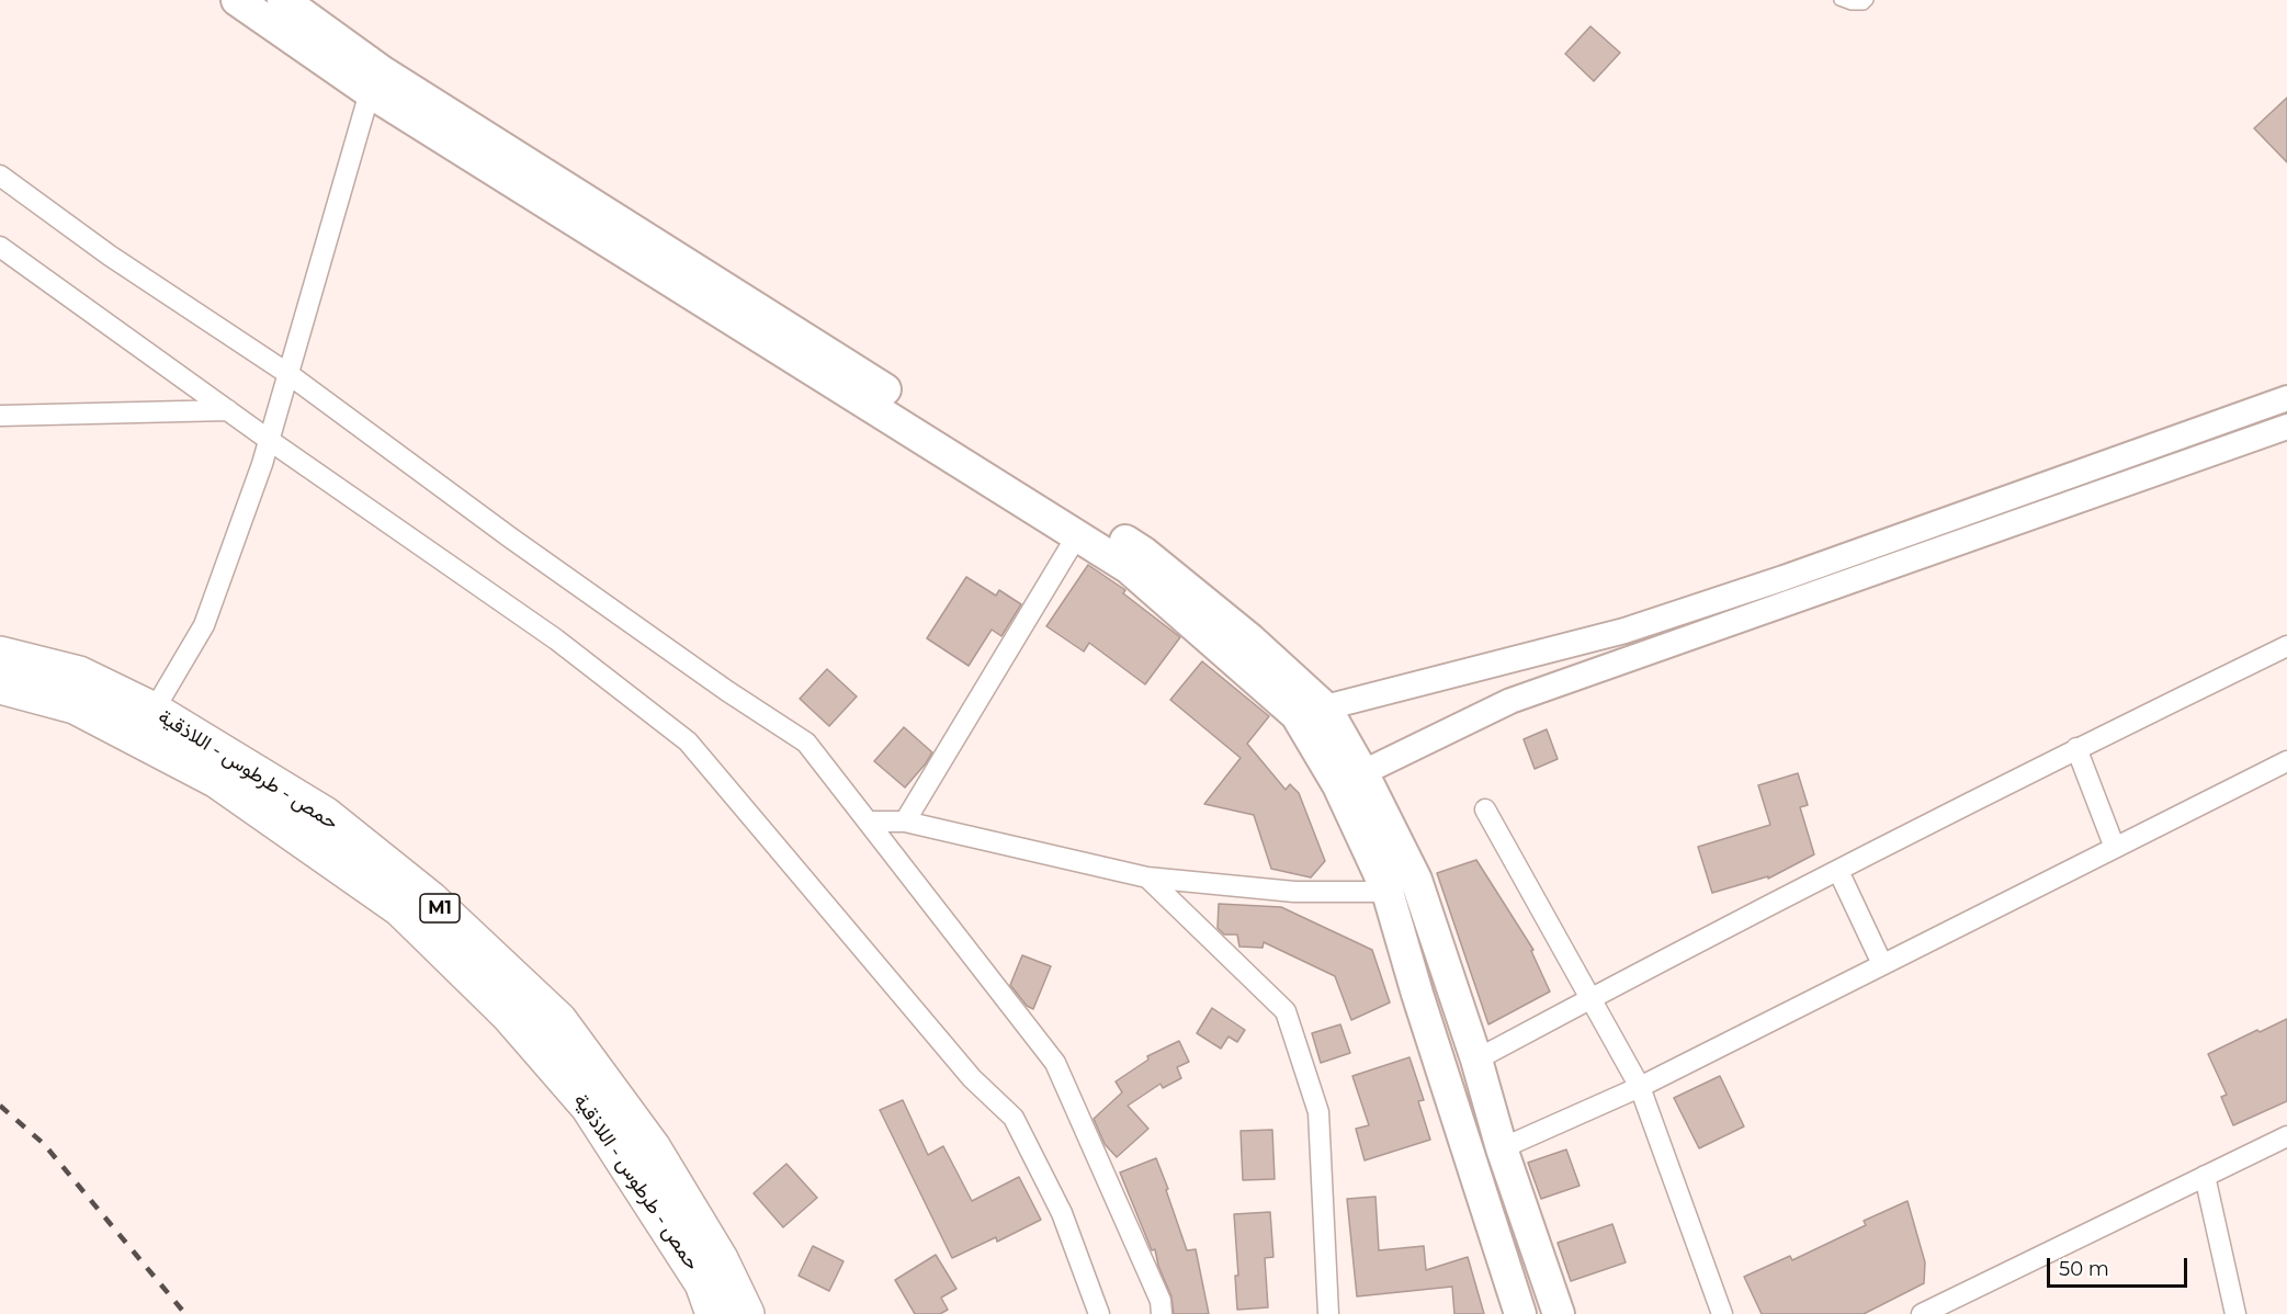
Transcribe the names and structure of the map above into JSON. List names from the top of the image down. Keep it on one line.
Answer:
{"streets":{"highway":["حمص - طرطوس - اللاذقية","M1"]},"scale_bar":"50 m"}
